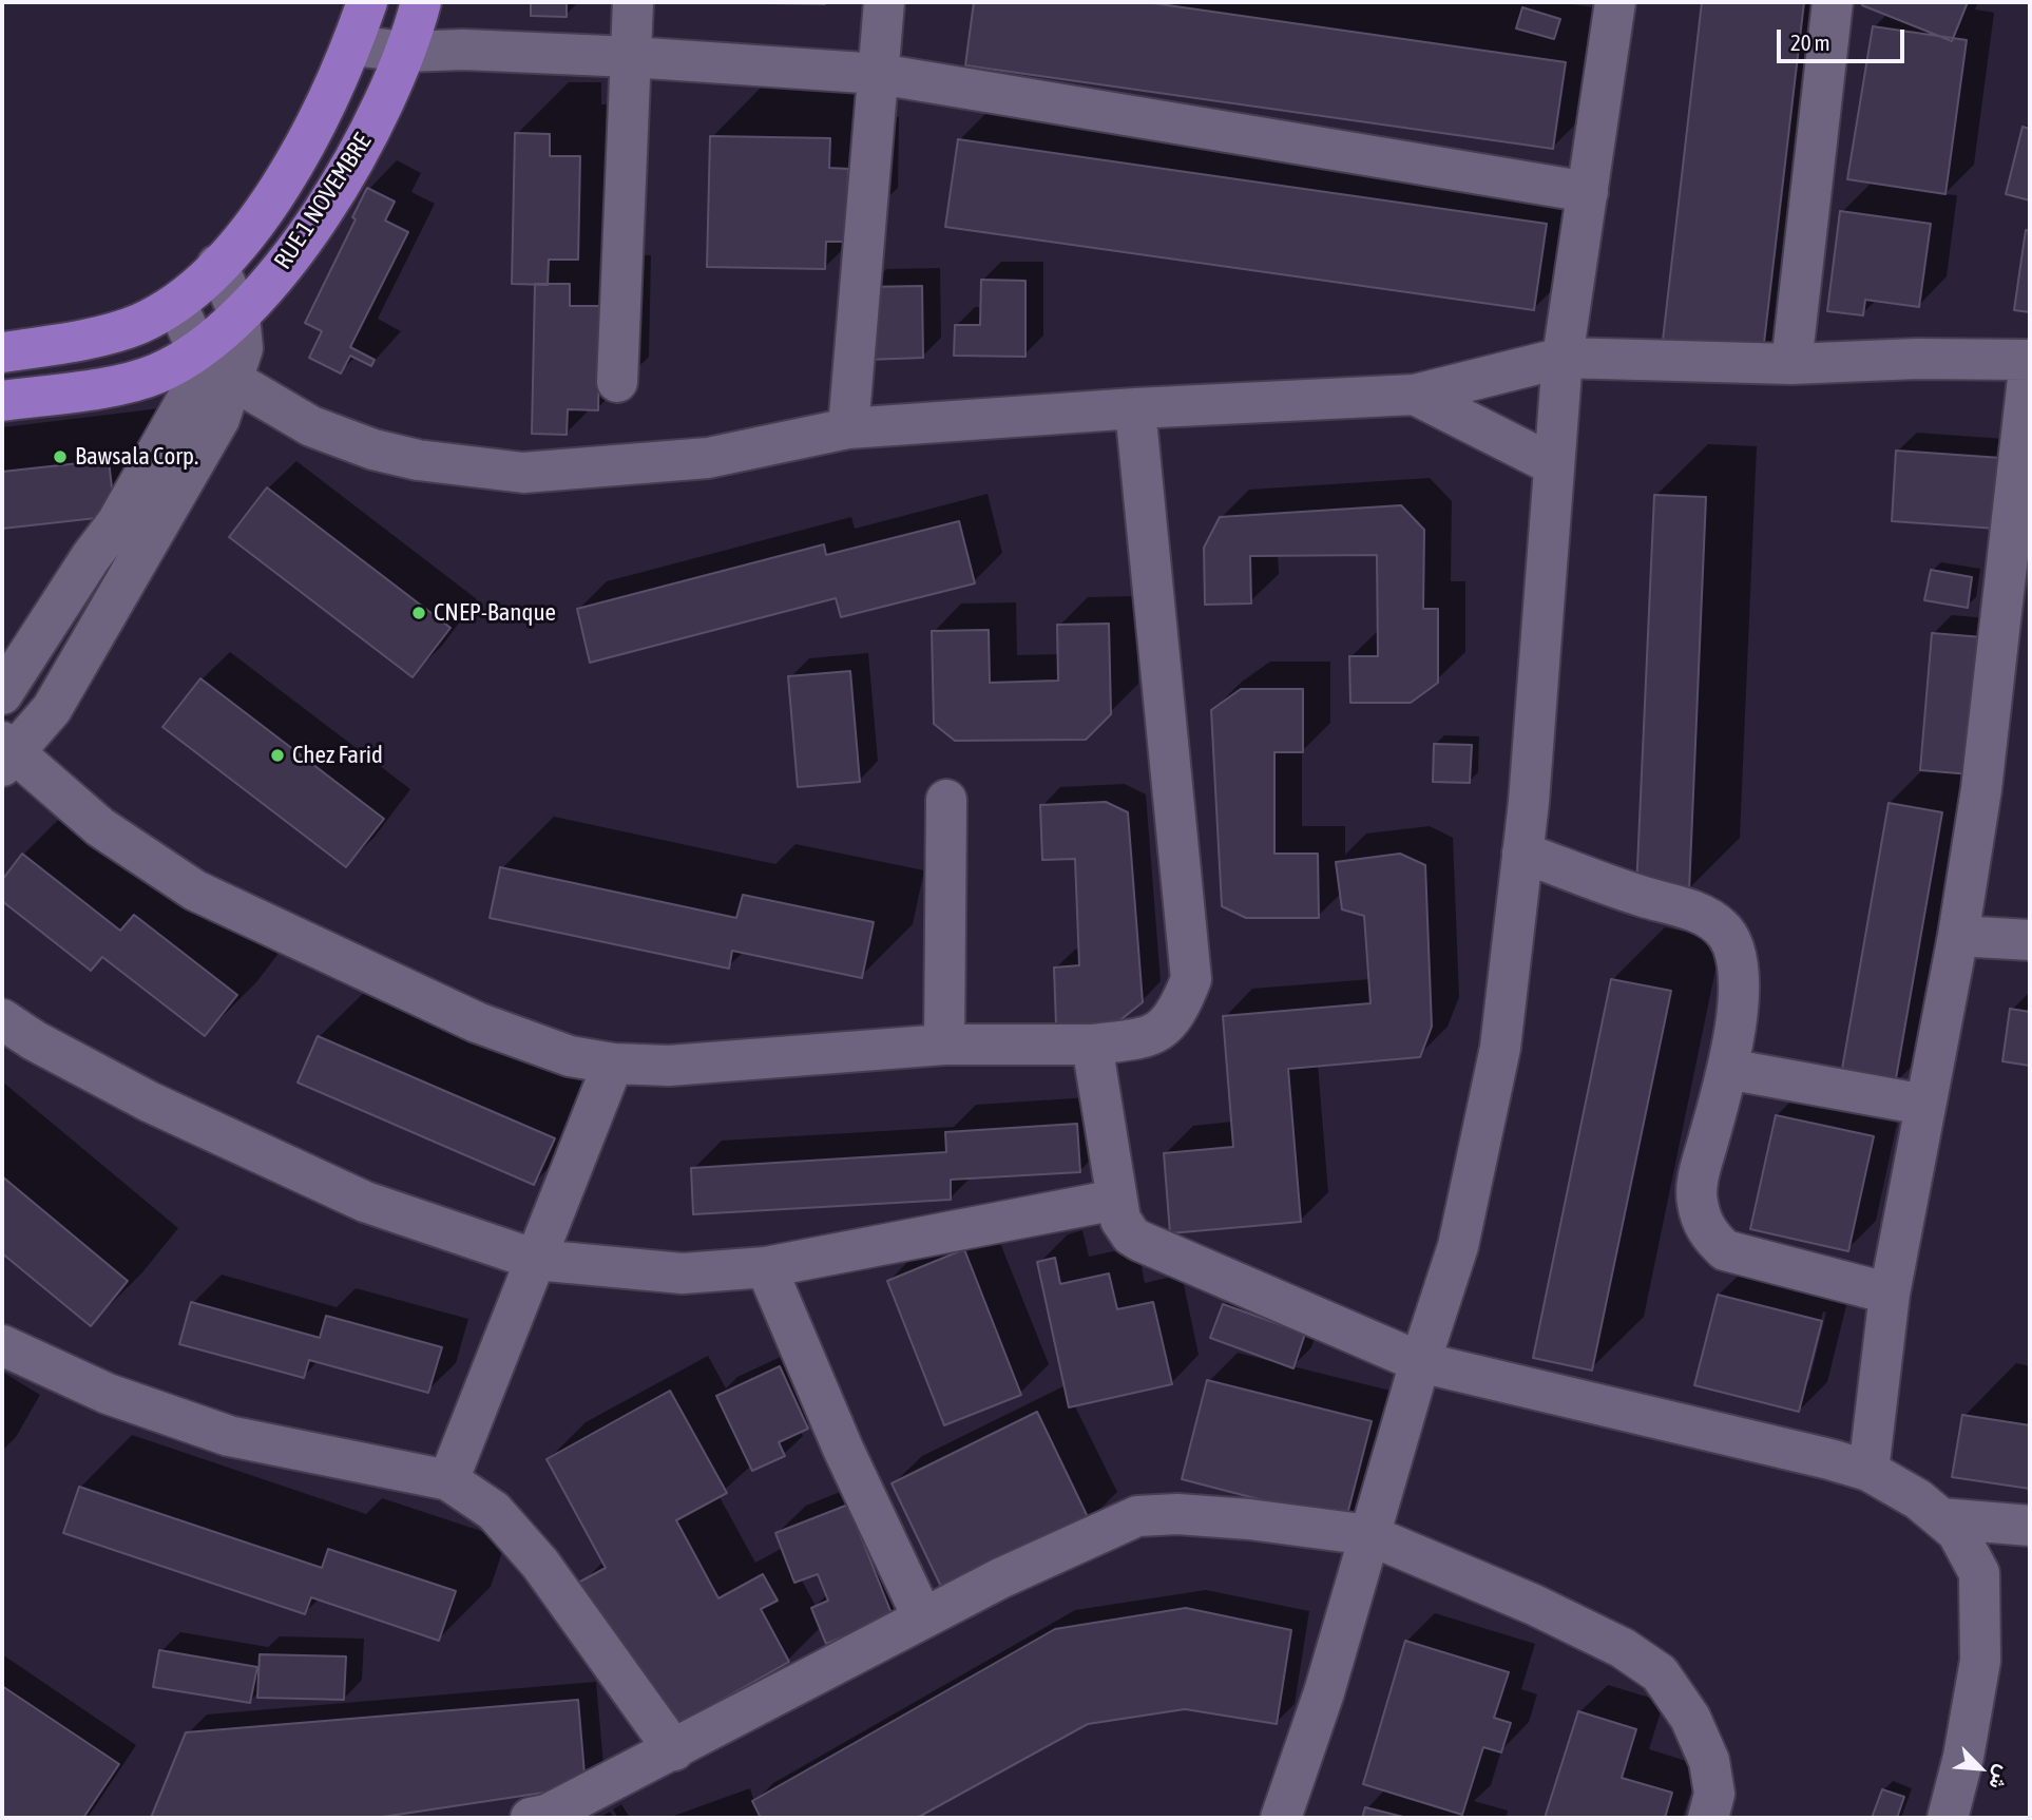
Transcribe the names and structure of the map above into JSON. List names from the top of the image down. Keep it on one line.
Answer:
{"streets":{"main road":["RUE 1 NOVEMBRE"]},"places":["Bawsala Corp.","CNEP-Banque","Chez Farid"],"scale_bar":"20 m","north":"bottom right"}
